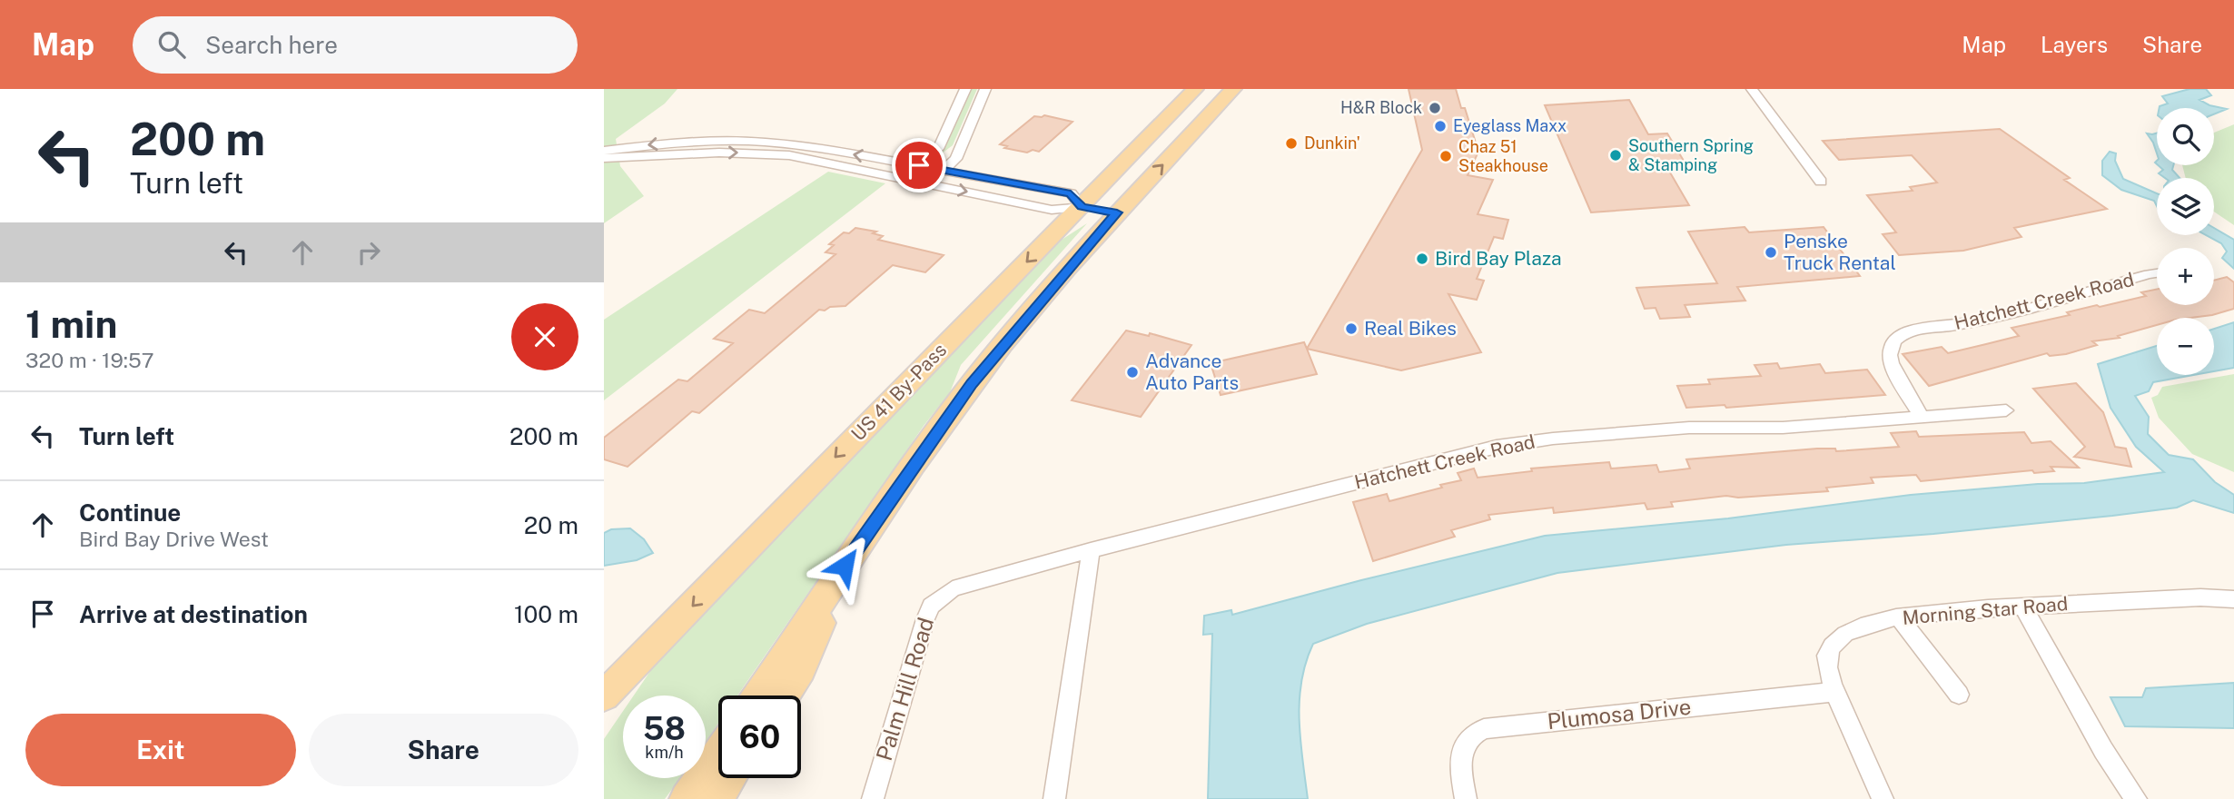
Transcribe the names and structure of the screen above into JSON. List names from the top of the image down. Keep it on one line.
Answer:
{"streets":{"main road":["US 41 By-Pass"],"street":["Hatchett Creek Road","Morning Star Road","Palm Hill Road","Plumosa Drive"]},"crossings":[["Hatchett Creek Road","Palm Hill Road"],["Morning Star Road","Plumosa Drive"]],"places":["H&R Block","Eyeglass Maxx","Dunkin'","Southern Spring & Stamping","Chaz 51 Steakhouse","Penske Truck Rental","Bird Bay Plaza","Real Bikes","Advance Auto Parts"],"page":{"header":"Map","search":"Search here","nav":["Map","Layers","Share"],"turn":["200 m","Turn left"],"map_buttons":["+","−"],"heading":["1 min","320 m · 19:57"],"list":[{"name":"Turn left","value":"200 m"},{"name":"Continue","note":"Bird Bay Drive West","value":"20 m"},{"name":"Arrive at destination","value":"100 m"}],"speed":"58 km/h","limit":"60","buttons":["Exit","Share"]}}
